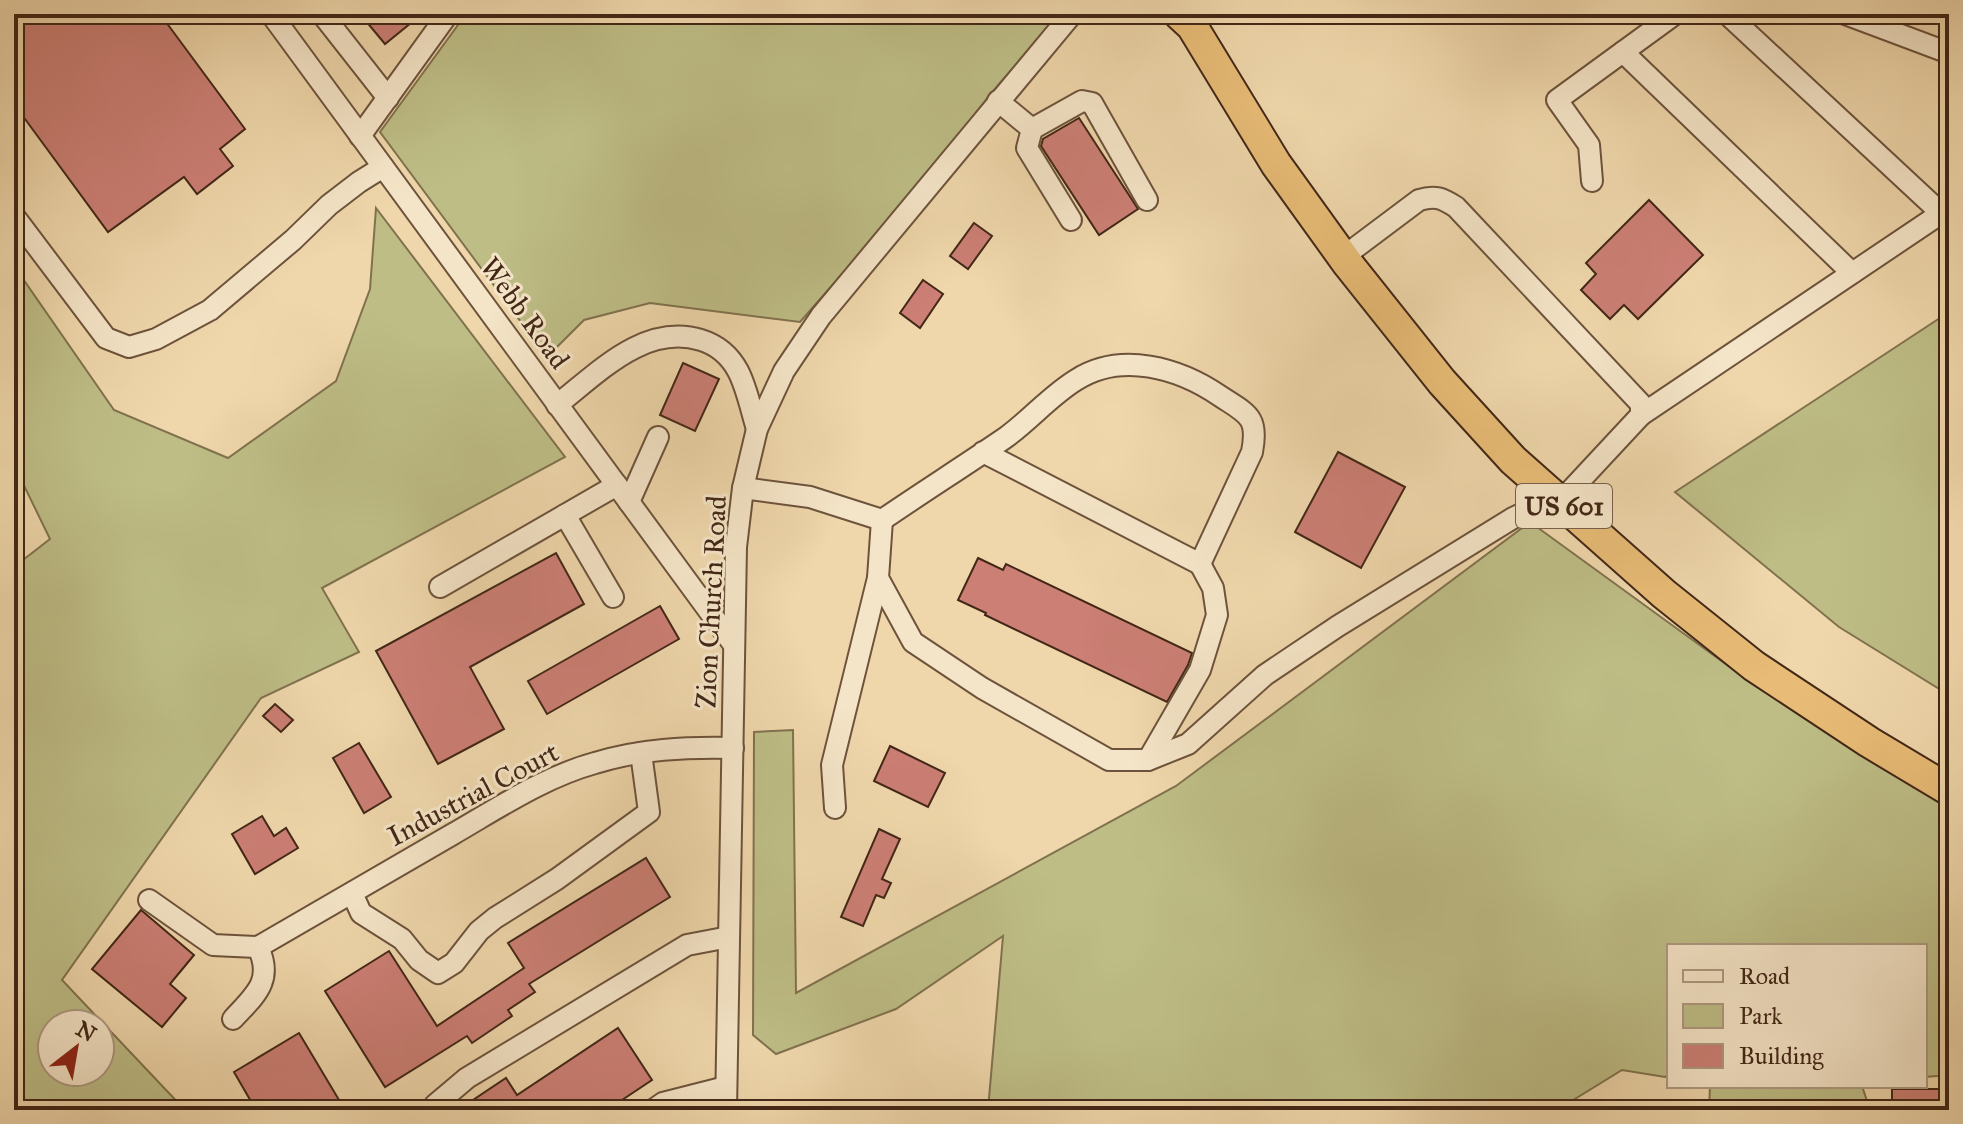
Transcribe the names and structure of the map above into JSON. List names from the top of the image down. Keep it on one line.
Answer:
{"streets":{"highway":["US 601"],"street":["Webb Road","Zion Church Road","Industrial Court"]},"crossings":[["Webb Road","Zion Church Road"],["Zion Church Road","Industrial Court"]],"legend":["Road","Park","Building"],"north":"top right"}
